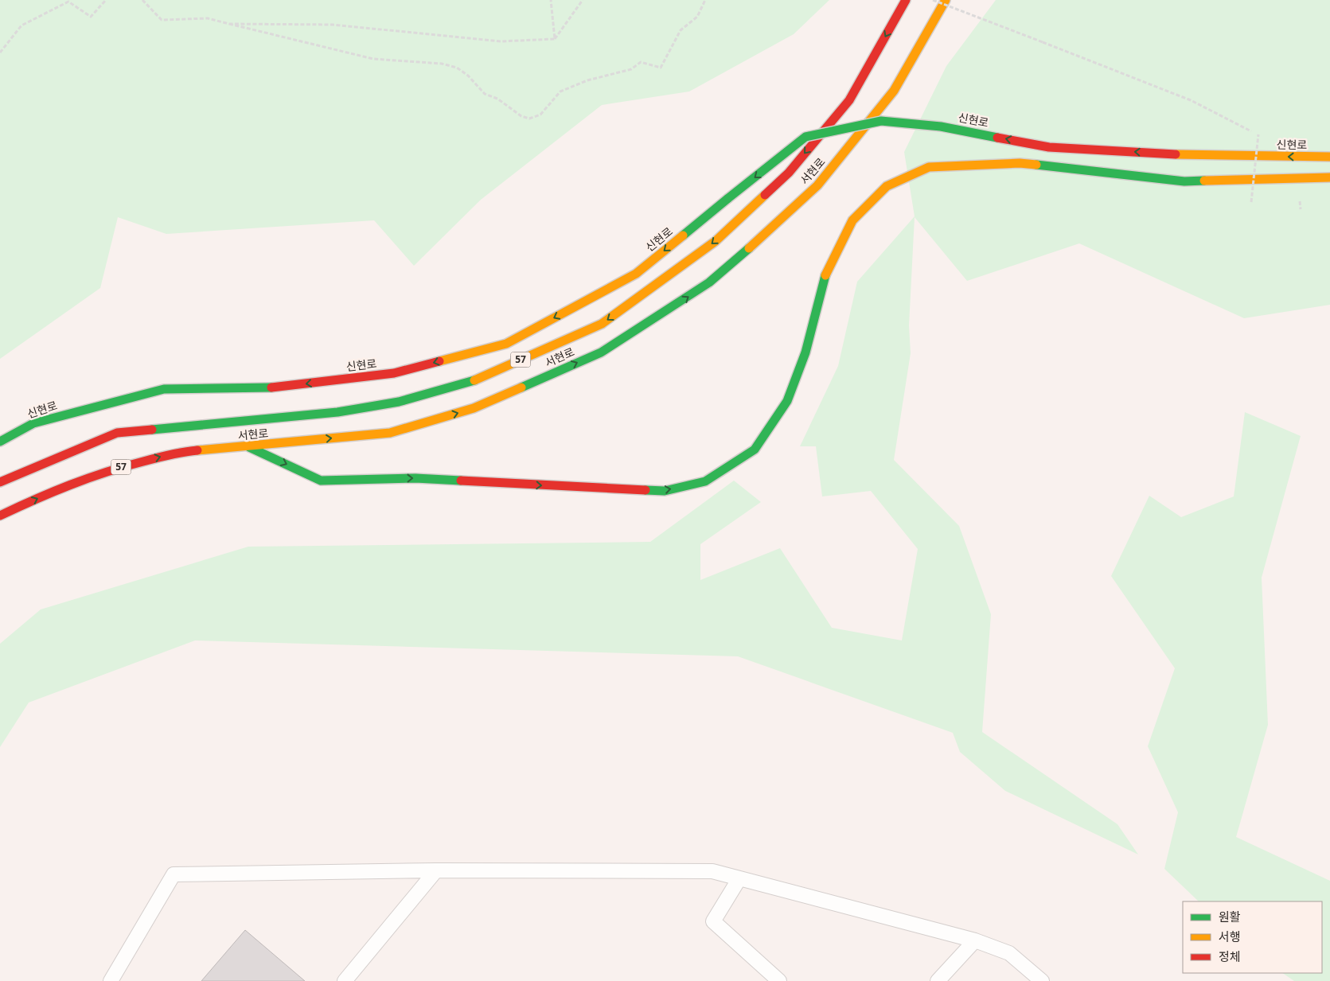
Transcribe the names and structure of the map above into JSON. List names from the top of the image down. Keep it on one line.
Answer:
{"streets":{"main road":["신현로","서현로","57"]},"one_way":["신현로"],"legend":["원활","서행","정체"]}
